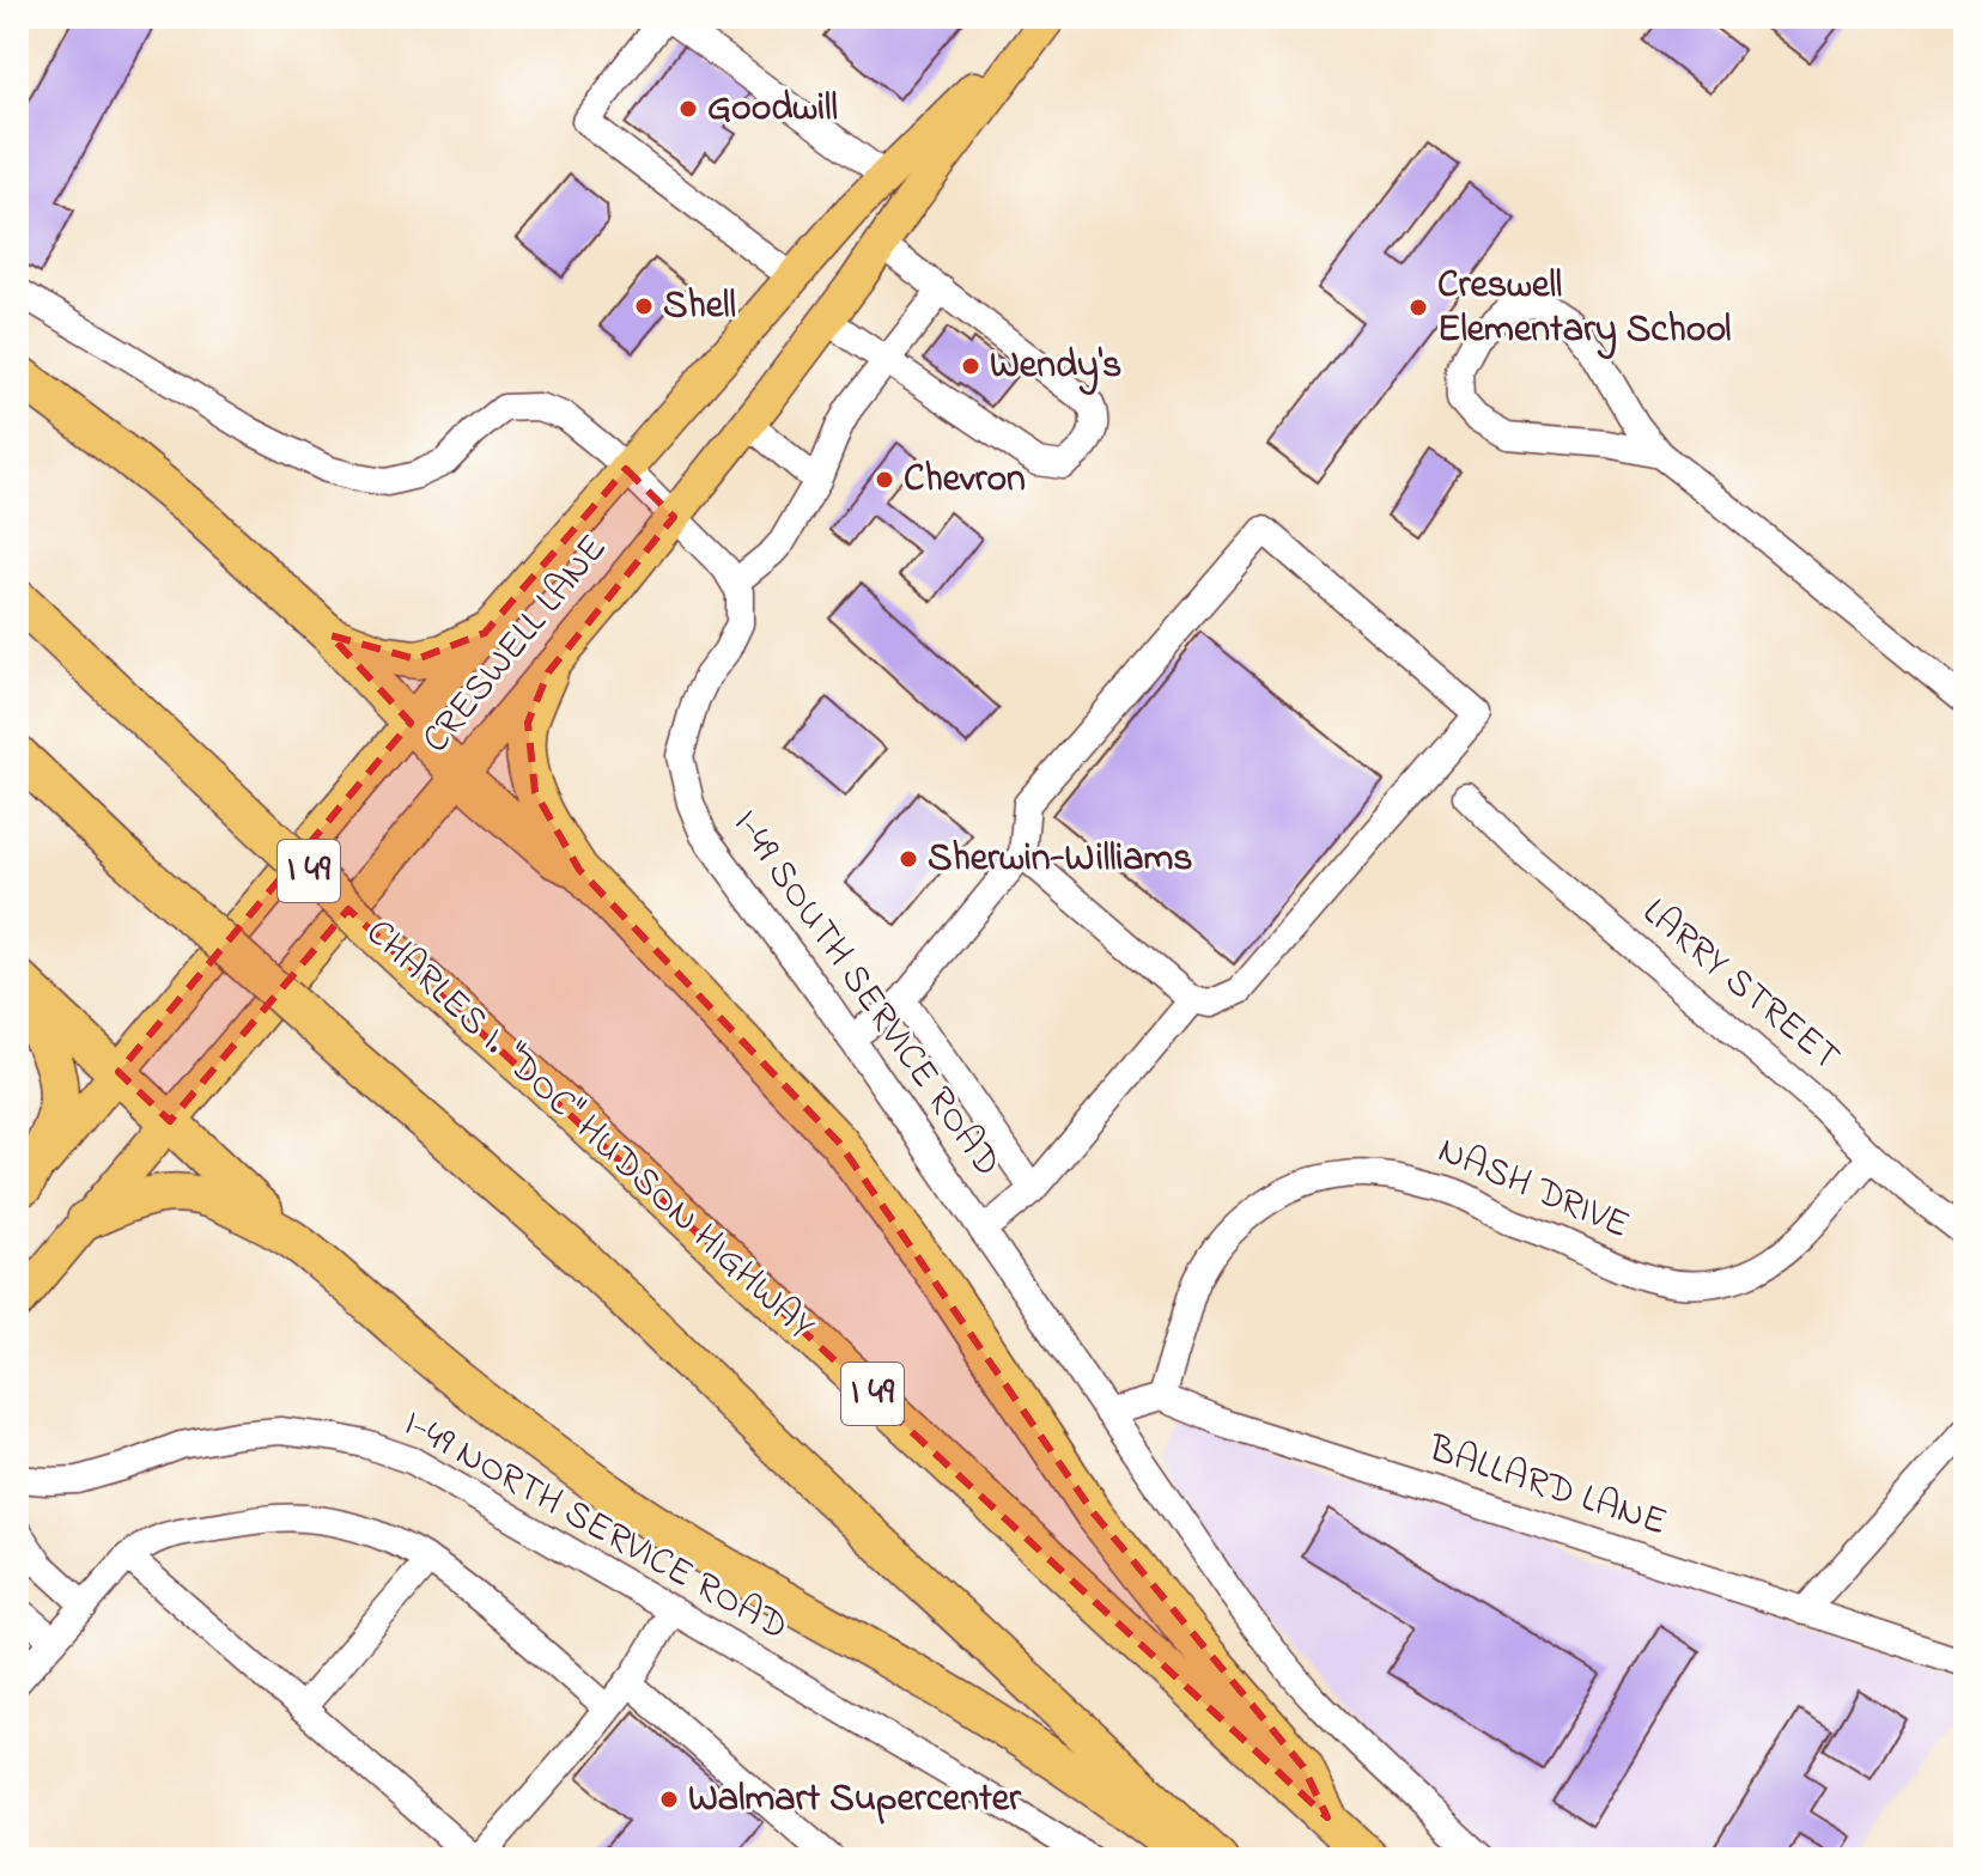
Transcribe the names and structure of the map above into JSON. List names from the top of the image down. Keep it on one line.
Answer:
{"streets":{"highway":["I 49","CHARLES I. \"DOC\" HUDSON HIGHWAY"],"main road":["CRESWELL LANE"],"street":["LARRY STREET","I-49 SOUTH SERVICE ROAD","NASH DRIVE","BALLARD LANE","I-49 NORTH SERVICE ROAD"]},"crossings":[["LARRY STREET","NASH DRIVE"],["NASH DRIVE","BALLARD LANE"]],"places":["Goodwill","Shell","Creswell Elementary School","Wendy's","Chevron","Sherwin-Williams","Walmart Supercenter"]}
